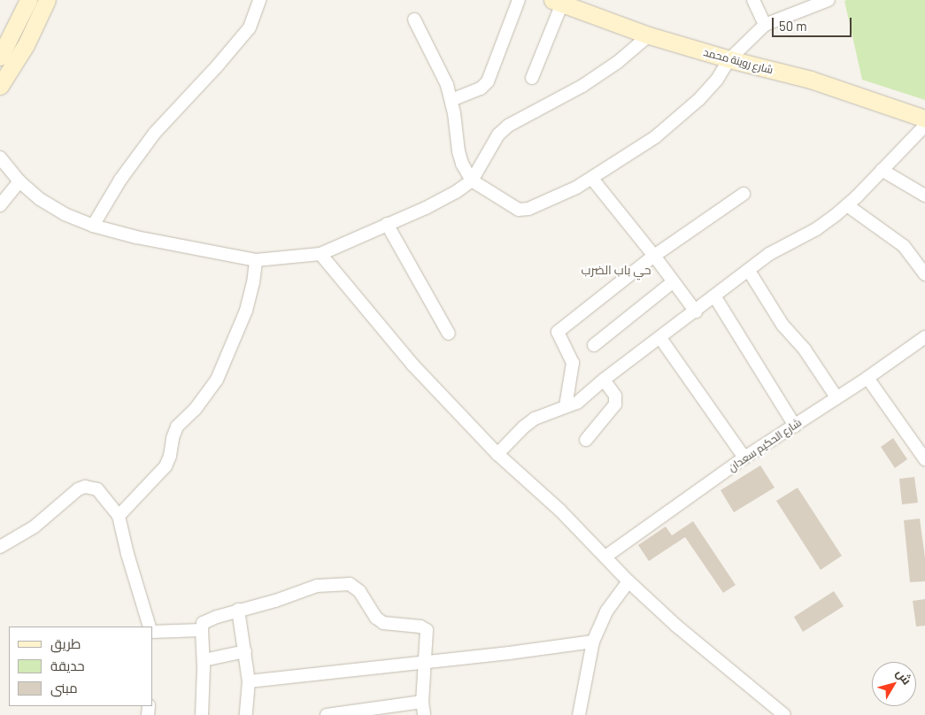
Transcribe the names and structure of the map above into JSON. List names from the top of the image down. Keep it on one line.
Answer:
{"streets":{"main road":["شارع روينة محمد"],"street":["شارع الحكيم سعدان"]},"districts":["حي باب الضرب"],"legend":["طريق","حديقة","مبنى"],"scale_bar":"50 m","north":"top right"}
